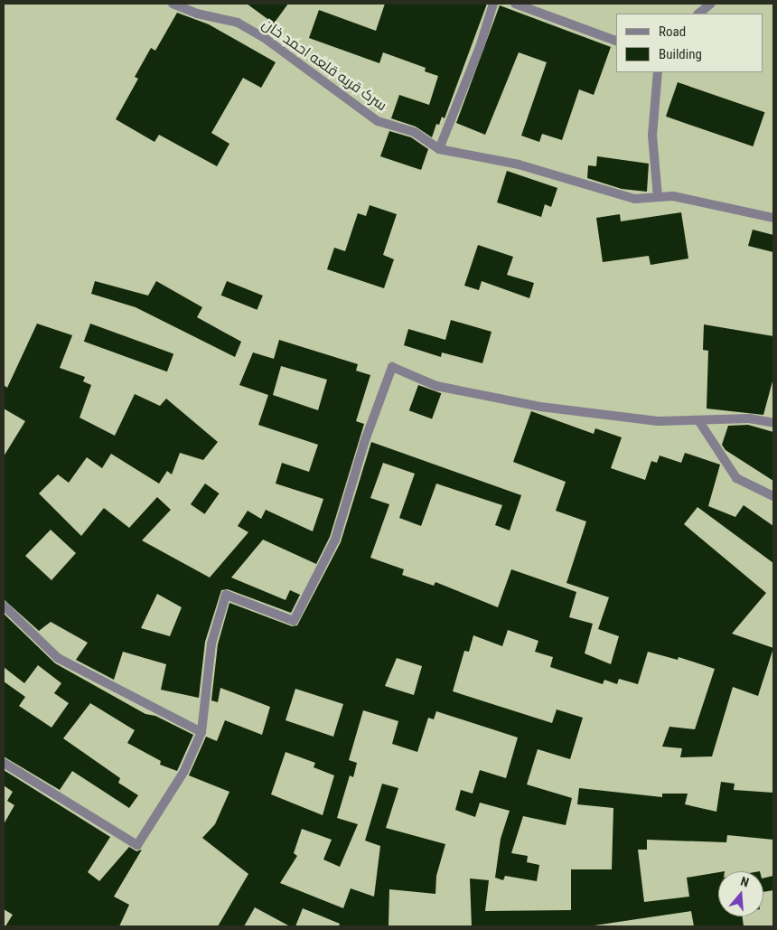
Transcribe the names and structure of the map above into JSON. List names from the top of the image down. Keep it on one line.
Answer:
{"streets":{"street":["سرک قریه قلعه احمد خان"]},"legend":["Road","Building"],"north":"top"}
